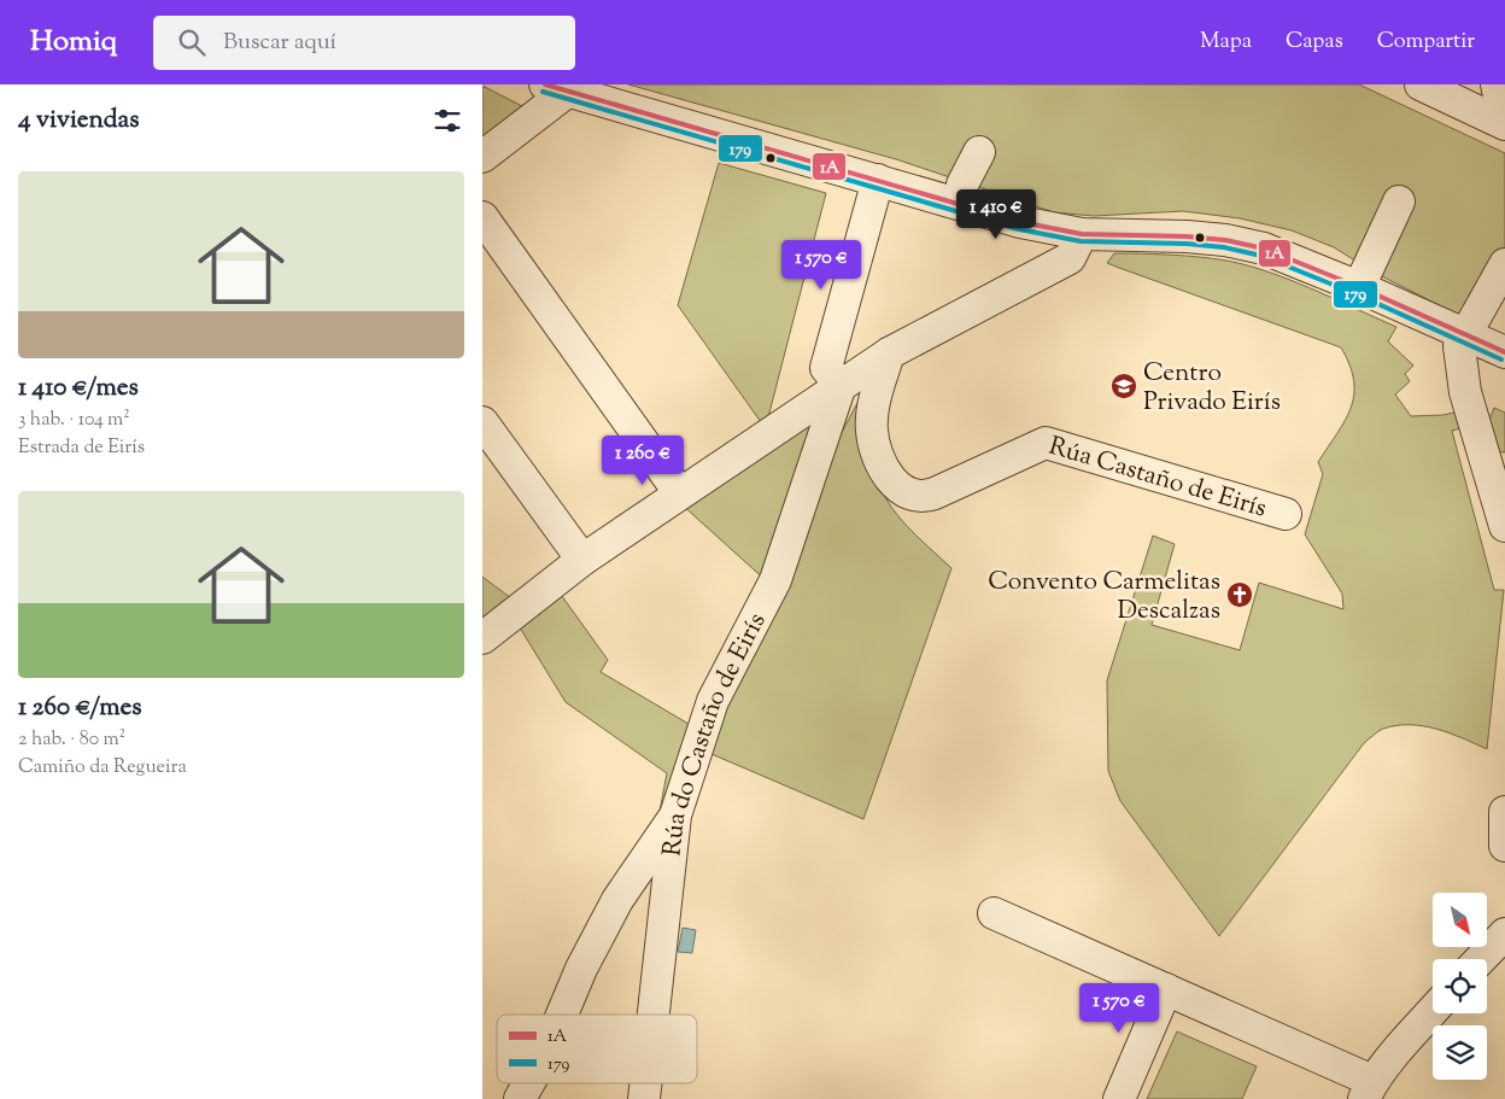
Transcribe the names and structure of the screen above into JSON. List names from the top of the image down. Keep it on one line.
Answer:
{"streets":{"street":["Rúa Castaño de Eirís","Rúa do Castaño de Eirís"]},"places":{"school or university":["Centro Privado Eirís"],"church":["Convento Carmelitas Descalzas"]},"lines":["transit line 1A","transit line 179"],"legend":["1A","179"],"north":"bottom right","page":{"header":"Homiq","search":"Buscar aquí","nav":["Mapa","Capas","Compartir"],"heading":"4 viviendas","list":[{"name":"1 410 €/mes","note":"3 hab. · 104 m² · Estrada de Eirís"},{"name":"1 260 €/mes","note":"2 hab. · 80 m² · Camiño da Regueira"}],"price":["1 410 €","1 570 €","1 260 €","1 570 €"]}}
